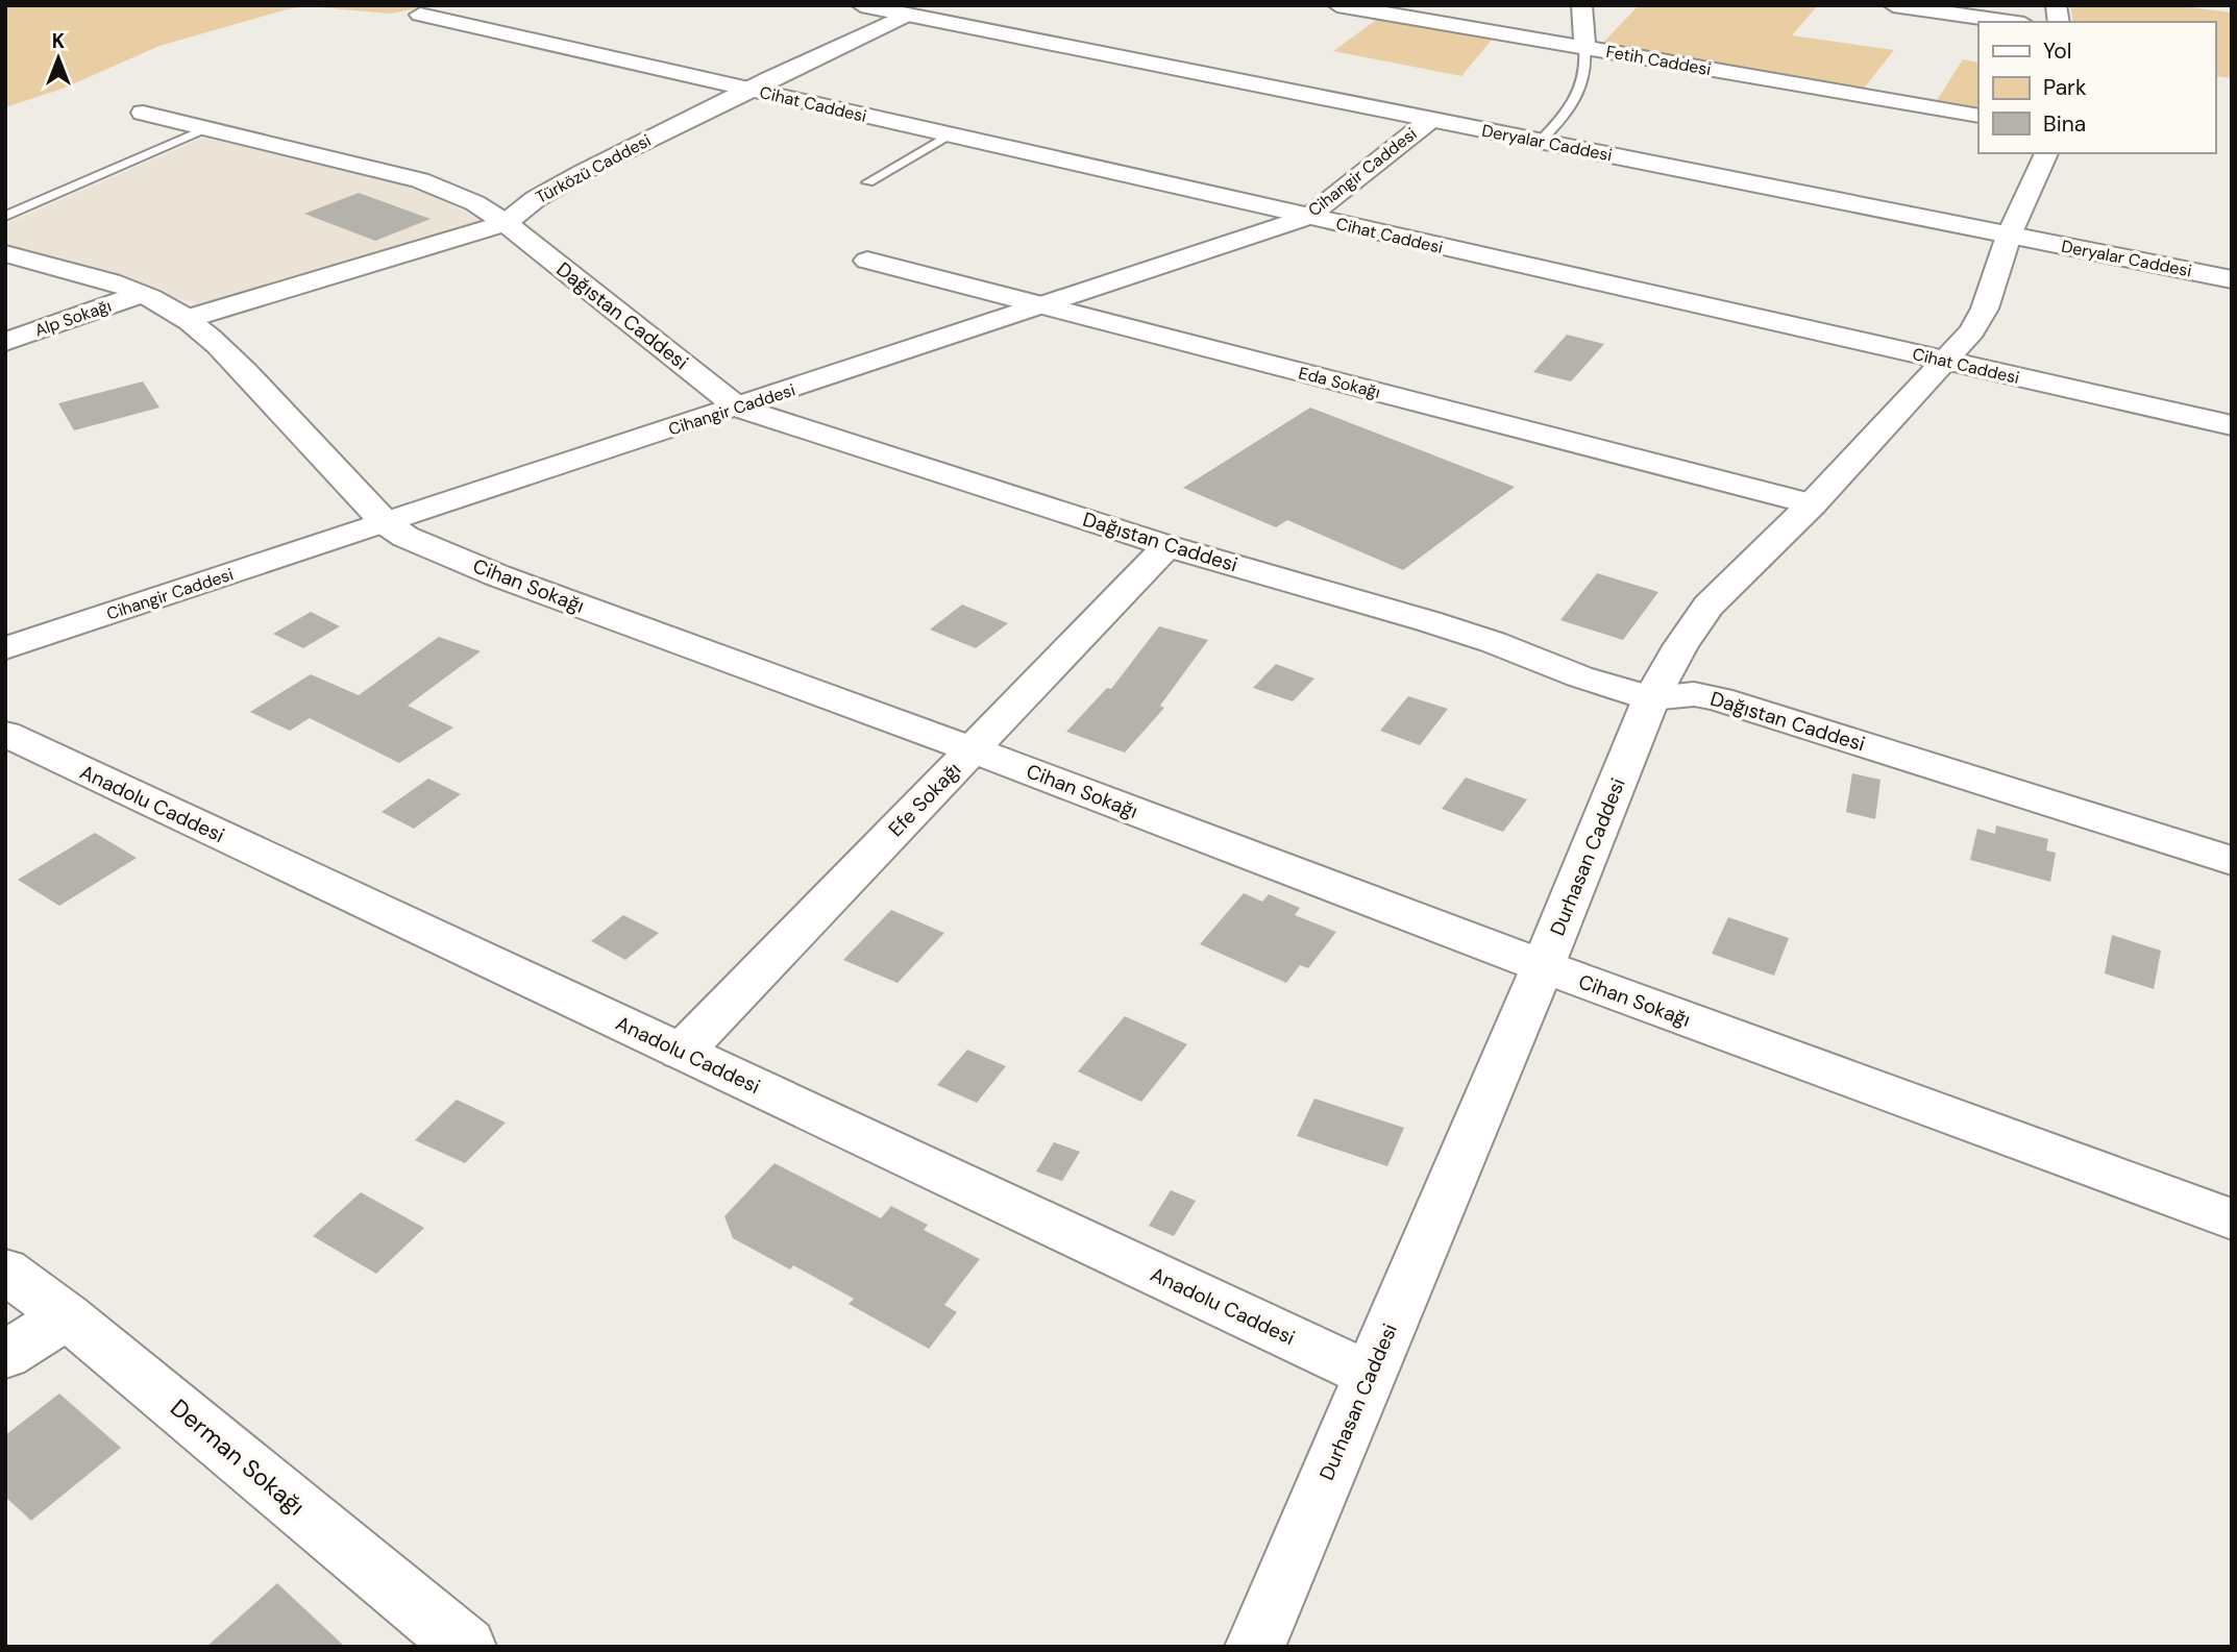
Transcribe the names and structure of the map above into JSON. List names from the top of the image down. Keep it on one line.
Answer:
{"streets":{"street":["Fetih Caddesi","Cihat Caddesi","Deryalar Caddesi","Türközü Caddesi","Cihangir Caddesi","Dağıstan Caddesi","Alp Sokağı","Eda Sokağı","Cihan Sokağı","Efe Sokağı","Anadolu Caddesi","Durhasan Caddesi","Derman Sokağı"]},"crossings":[["Cihat Caddesi","Türközü Caddesi"],["Cihat Caddesi","Cihangir Caddesi"],["Cihat Caddesi","Durhasan Caddesi"],["Deryalar Caddesi","Türközü Caddesi"],["Deryalar Caddesi","Cihangir Caddesi"],["Deryalar Caddesi","Durhasan Caddesi"],["Türközü Caddesi","Dağıstan Caddesi"],["Türközü Caddesi","Cihan Sokağı"],["Cihangir Caddesi","Dağıstan Caddesi"],["Cihangir Caddesi","Eda Sokağı"],["Cihangir Caddesi","Cihan Sokağı"],["Dağıstan Caddesi","Efe Sokağı"],["Dağıstan Caddesi","Durhasan Caddesi"],["Alp Sokağı","Cihan Sokağı"],["Eda Sokağı","Durhasan Caddesi"],["Cihan Sokağı","Efe Sokağı"],["Cihan Sokağı","Durhasan Caddesi"],["Efe Sokağı","Anadolu Caddesi"],["Anadolu Caddesi","Durhasan Caddesi"]],"legend":["Yol","Park","Bina"],"north":"top"}
